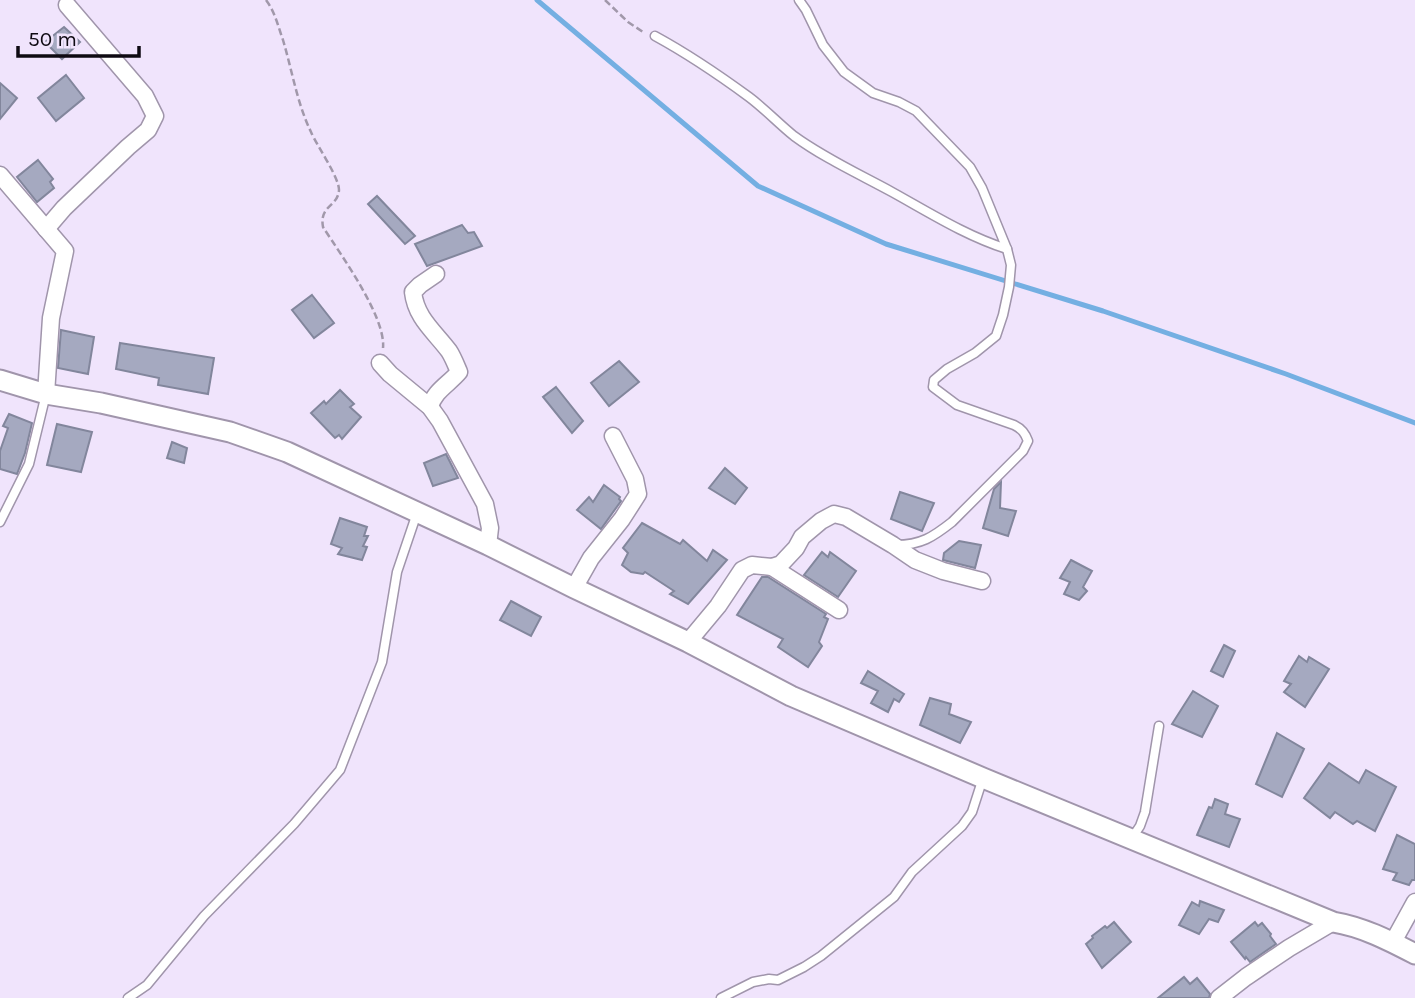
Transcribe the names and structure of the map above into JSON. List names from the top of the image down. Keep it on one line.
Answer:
{"scale_bar":"50 m"}
